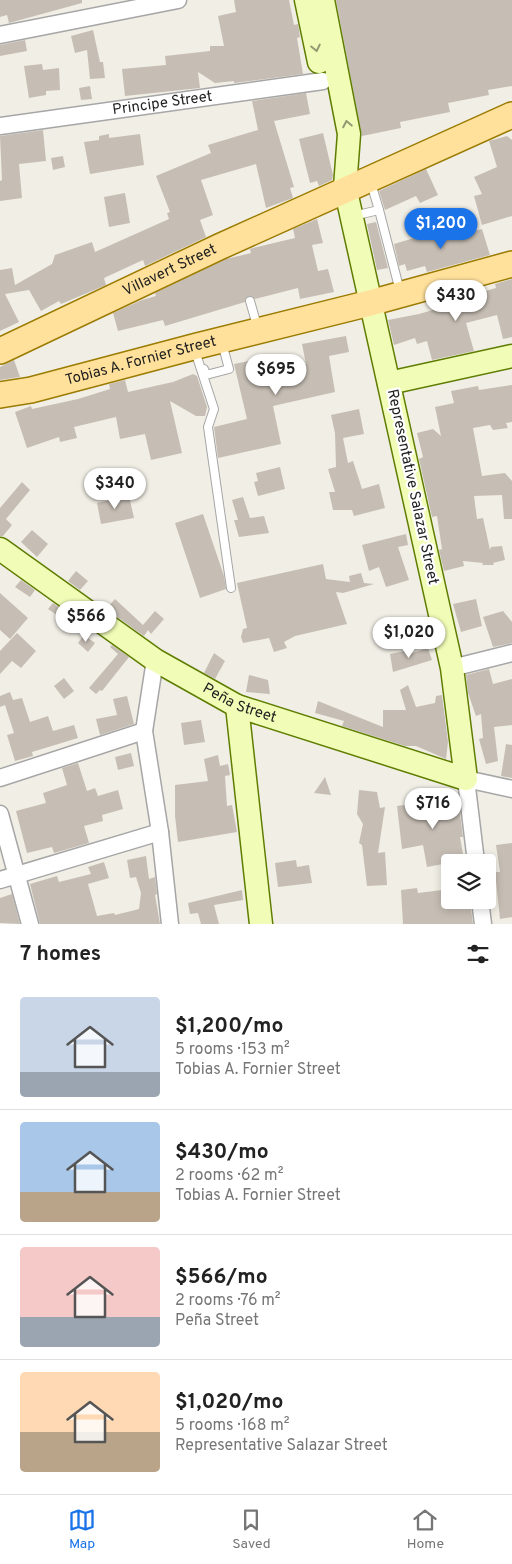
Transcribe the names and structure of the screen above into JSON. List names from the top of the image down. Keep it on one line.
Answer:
{"streets":{"main road":["Villavert Street","Tobias A. Fornier Street"],"street":["Principe Street","Representative Salazar Street","Peña Street"]},"crossings":[["Principe Street","Representative Salazar Street"],["Villavert Street","Representative Salazar Street"],["Tobias A. Fornier Street","Representative Salazar Street"],["Representative Salazar Street","Peña Street"]],"page":{"price":["$1,200","$430","$695","$340","$566","$1,020","$716"],"heading":"7 homes","list":[{"name":"$1,200/mo","note":"5 rooms · 153 m² · Tobias A. Fornier Street"},{"name":"$430/mo","note":"2 rooms · 62 m² · Tobias A. Fornier Street"},{"name":"$566/mo","note":"2 rooms · 76 m² · Peña Street"},{"name":"$1,020/mo","note":"5 rooms · 168 m² · Representative Salazar Street"}],"tabs":["Map","Saved","Home"]}}
